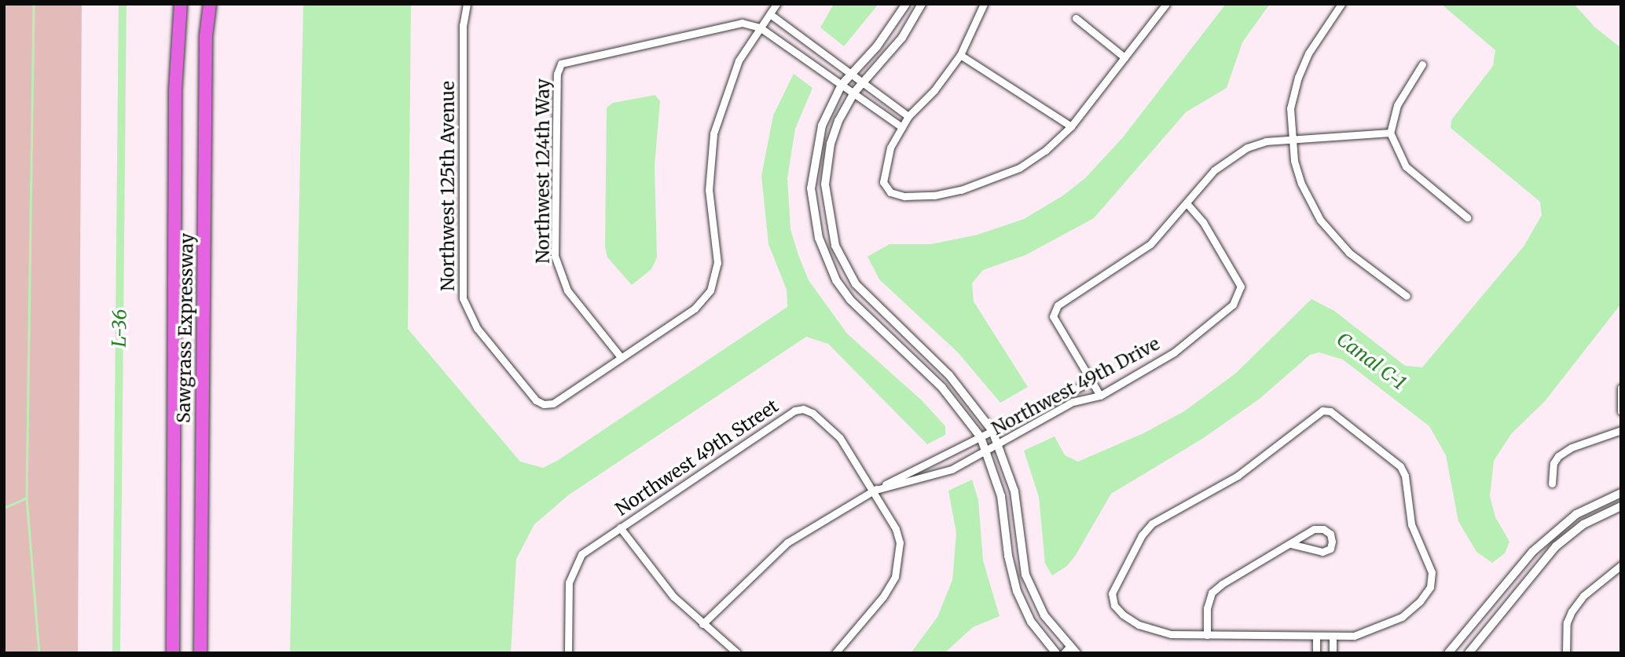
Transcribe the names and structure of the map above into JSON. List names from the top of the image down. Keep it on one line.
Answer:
{"streets":{"highway":["Sawgrass Expressway"],"street":["Northwest 124th Way","Northwest 125th Avenue","Northwest 49th Drive","Northwest 49th Street"]},"crossings":[["Northwest 124th Way","Northwest 125th Avenue"],["Northwest 49th Drive","Northwest 49th Street"]],"water":["L-36","Canal C-1"]}
